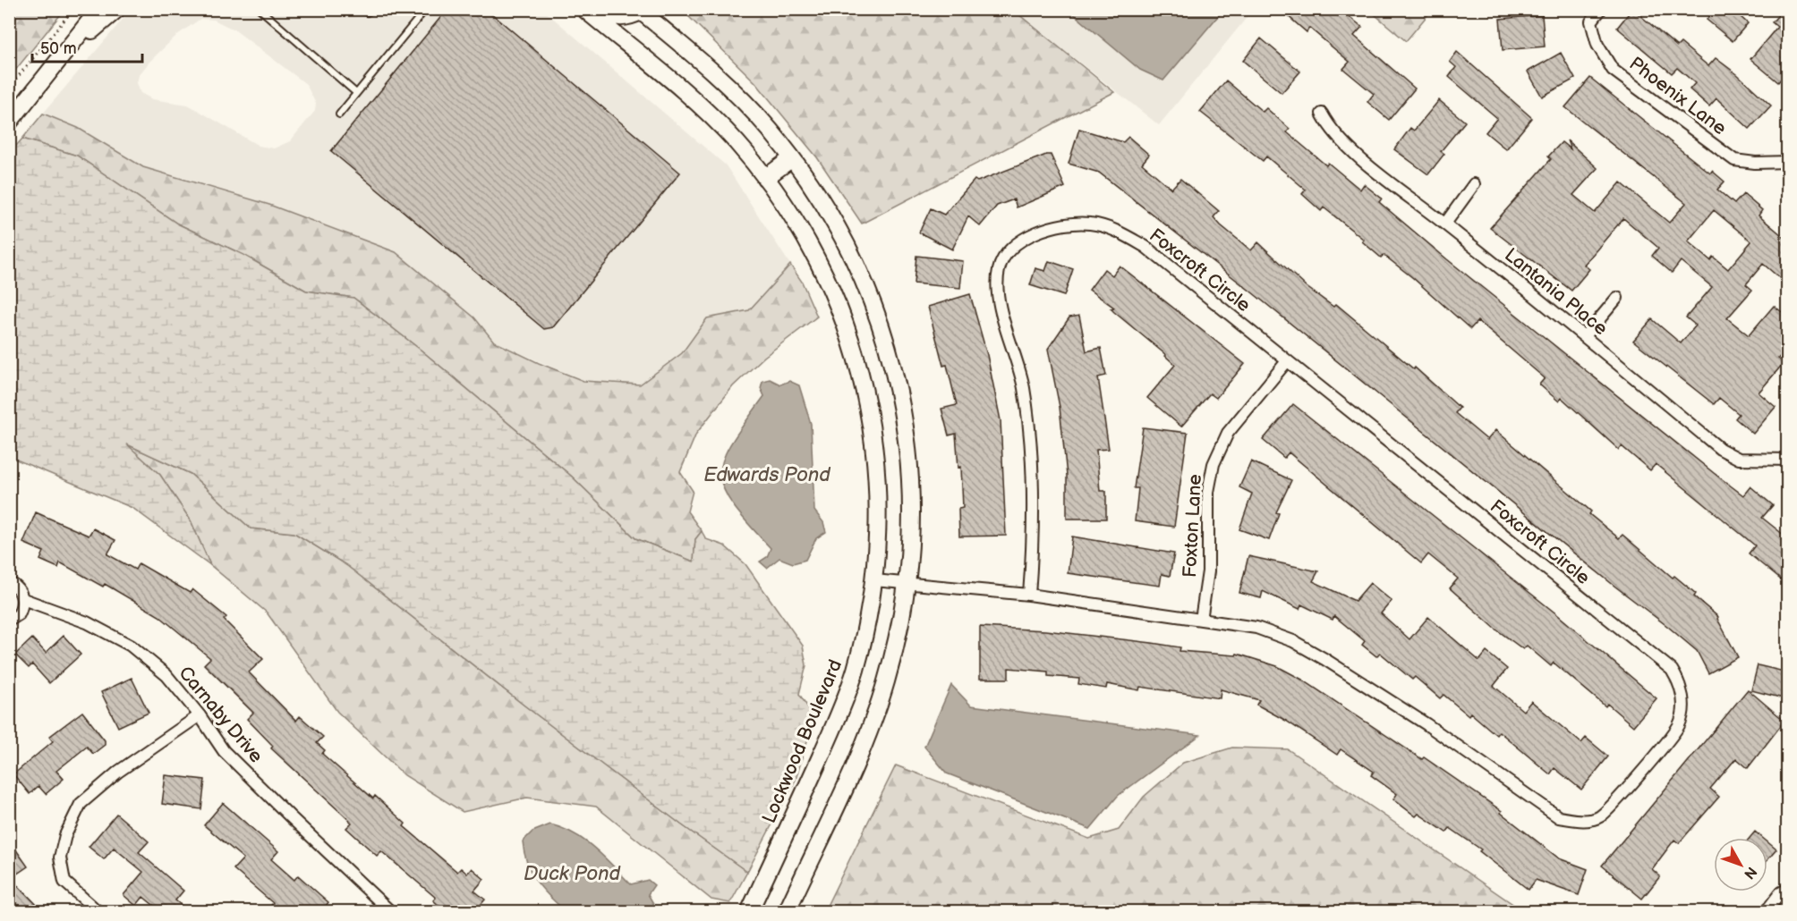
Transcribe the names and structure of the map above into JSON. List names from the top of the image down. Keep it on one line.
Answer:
{"streets":{"main road":["Lockwood Boulevard"],"street":["Phoenix Lane","Foxcroft Circle","Lantania Place","Foxton Lane","Carnaby Drive"]},"crossings":[["Foxcroft Circle","Foxton Lane"],["Foxcroft Circle","Lockwood Boulevard"]],"water":["Edwards Pond","Duck Pond"],"scale_bar":"50 m","north":"bottom right"}
